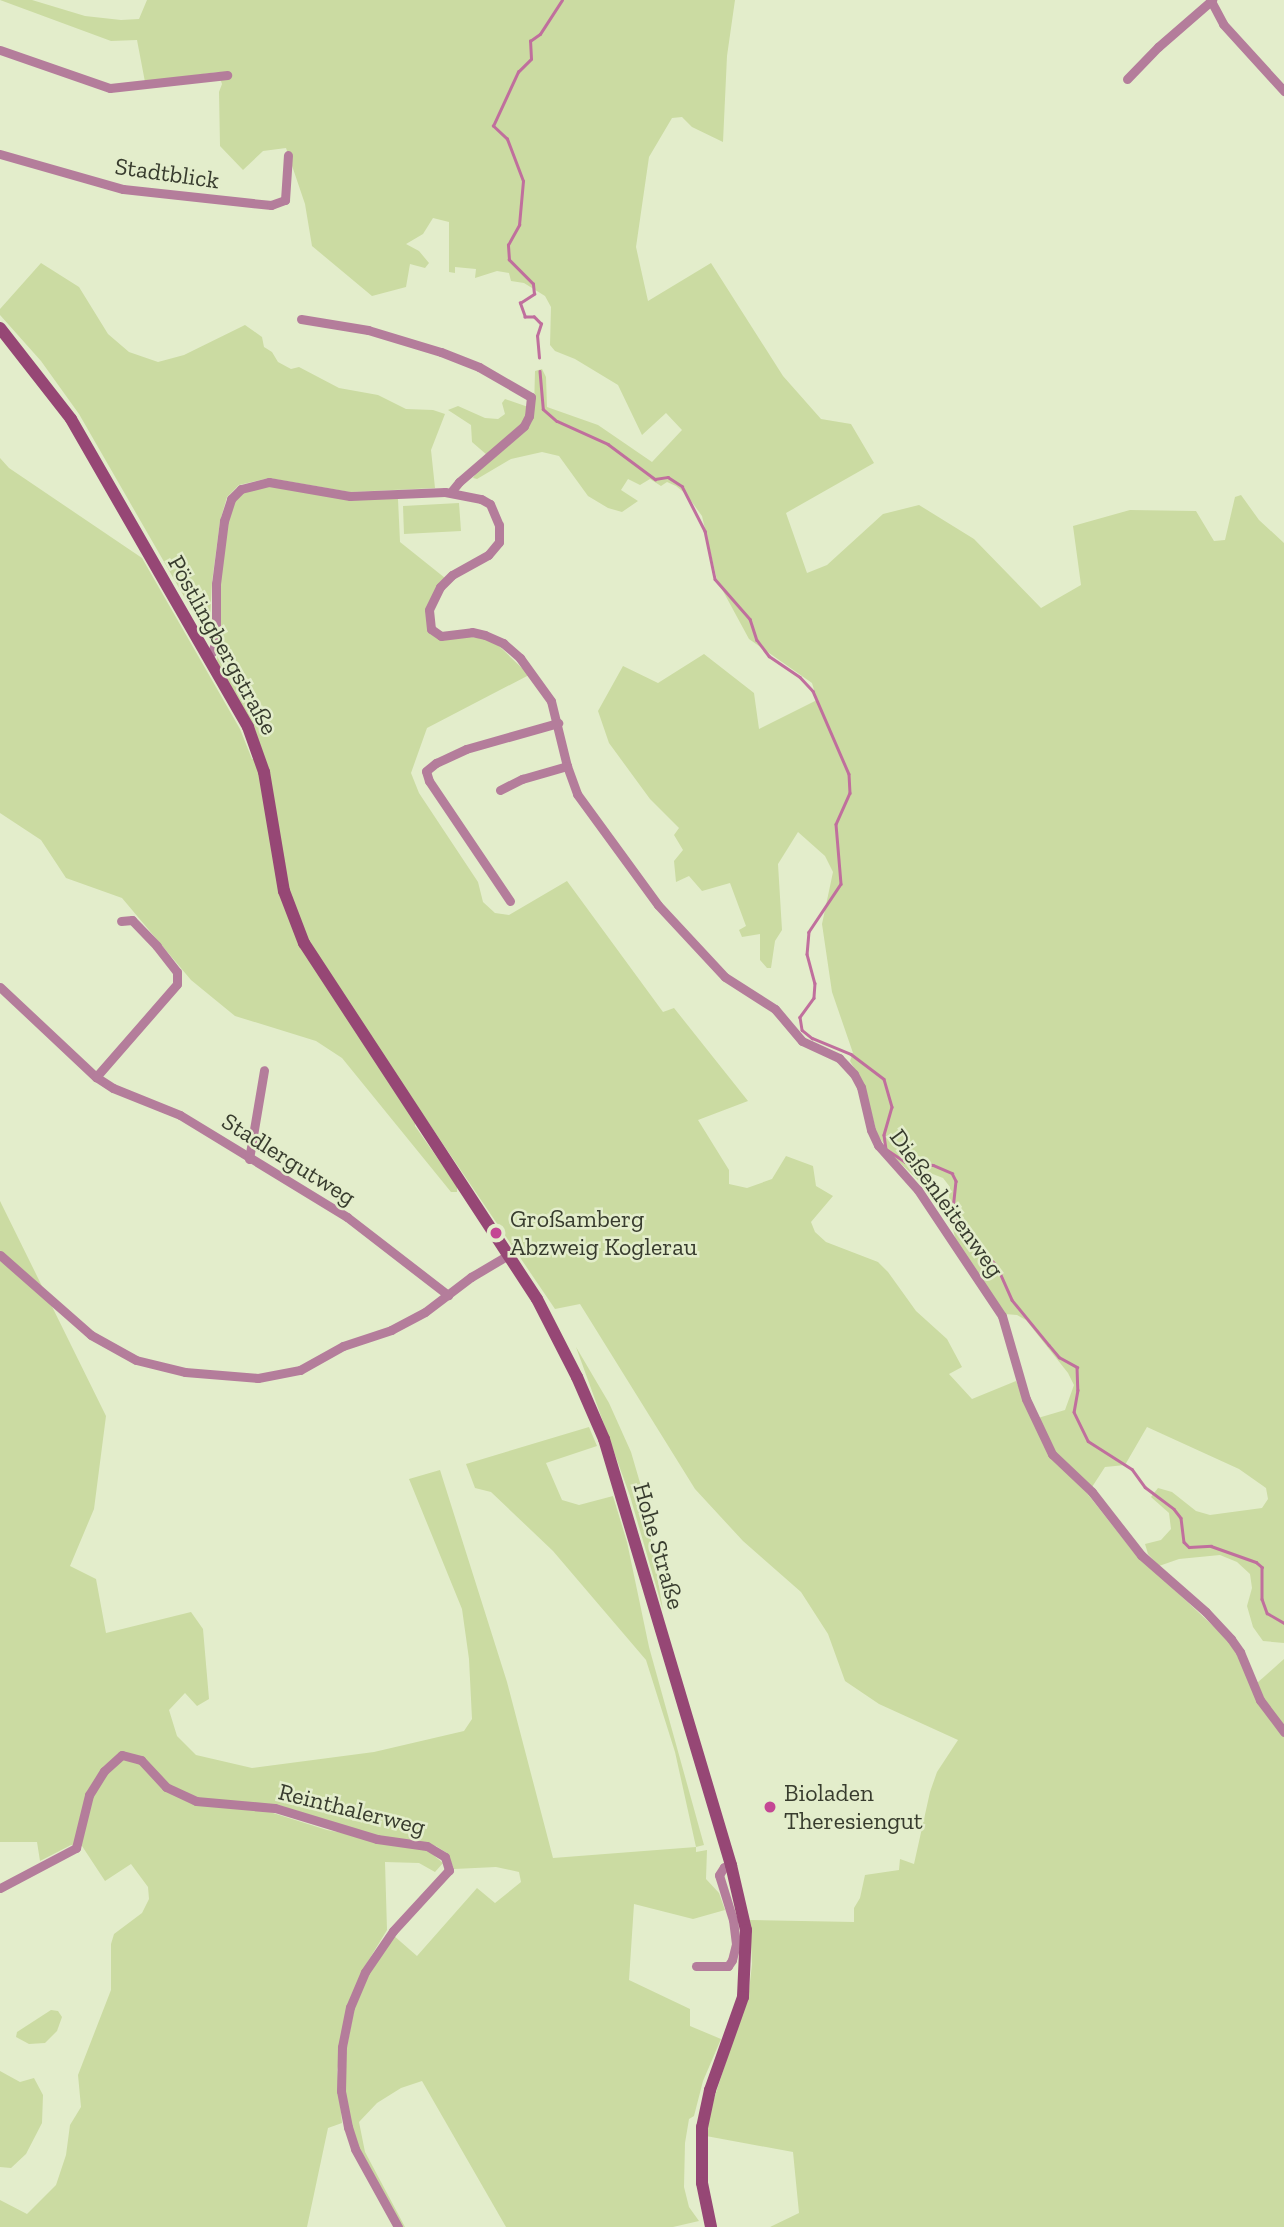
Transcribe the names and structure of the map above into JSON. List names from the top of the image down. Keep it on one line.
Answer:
{"streets":{"main road":["Pöstlingbergstraße","Hohe Straße"],"street":["Stadtblick","Stadlergutweg","Dießenleitenweg","Reinthalerweg"]},"crossings":[["Pöstlingbergstraße","Dießenleitenweg"],["Pöstlingbergstraße","Hohe Straße"]],"places":["Großamberg Abzweig Koglerau","Bioladen Theresiengut"]}
